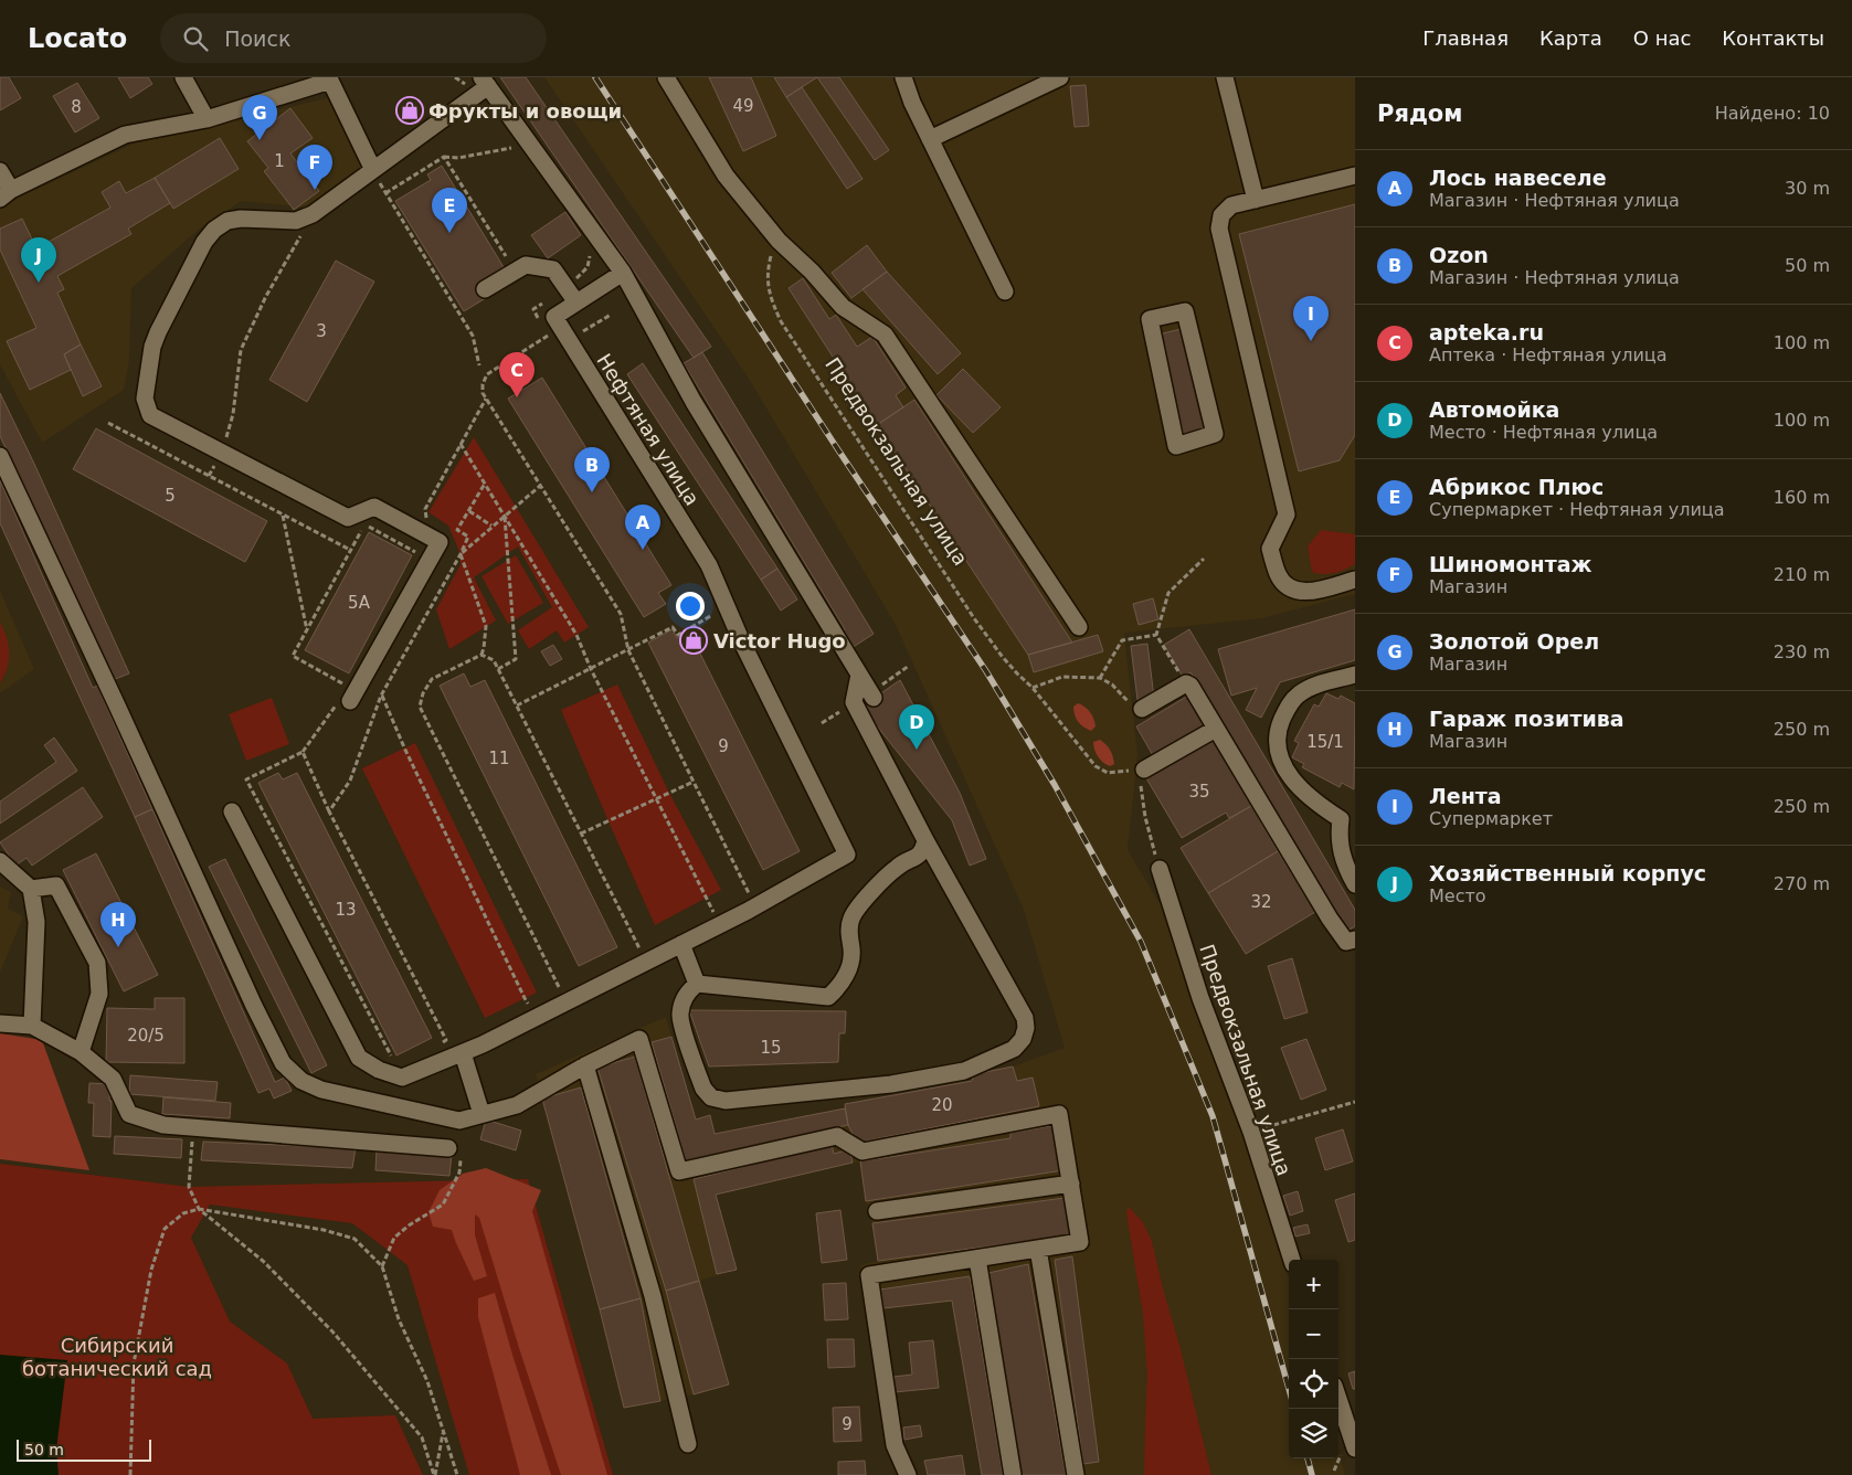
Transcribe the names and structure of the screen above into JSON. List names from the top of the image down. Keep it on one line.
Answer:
{"streets":{"street":["Нефтяная улица","Предвокзальная улица"]},"parks":["Сибирский ботанический сад"],"places":{"shop":["Фрукты и овощи","Victor Hugo"]},"house_numbers":["49","8","1","3","5","5А","15/1","9","11","35","32","13","20/5","15","20","9"],"scale_bar":"50 m","page":{"header":"Locato","search":"Поиск","nav":["Главная","Карта","О нас","Контакты"],"heading":["Рядом","Найдено: 10"],"pins":["G","F","E","J","I","C","B","A","D","H"],"list":[{"mark":"A","name":"Лось навеселе","note":"Магазин · Нефтяная улица","value":"30 m"},{"mark":"B","name":"Ozon","note":"Магазин · Нефтяная улица","value":"50 m"},{"mark":"C","name":"apteka.ru","note":"Аптека · Нефтяная улица","value":"100 m"},{"mark":"D","name":"Автомойка","note":"Место · Нефтяная улица","value":"100 m"},{"mark":"E","name":"Абрикос Плюс","note":"Супермаркет · Нефтяная улица","value":"160 m"},{"mark":"F","name":"Шиномонтаж","note":"Магазин","value":"210 m"},{"mark":"G","name":"Золотой Орел","note":"Магазин","value":"230 m"},{"mark":"H","name":"Гараж позитива","note":"Магазин","value":"250 m"},{"mark":"I","name":"Лента","note":"Супермаркет","value":"250 m"},{"mark":"J","name":"Хозяйственный корпус","note":"Место","value":"270 m"}],"map_buttons":["+","−"],"scale":"50 m"}}
